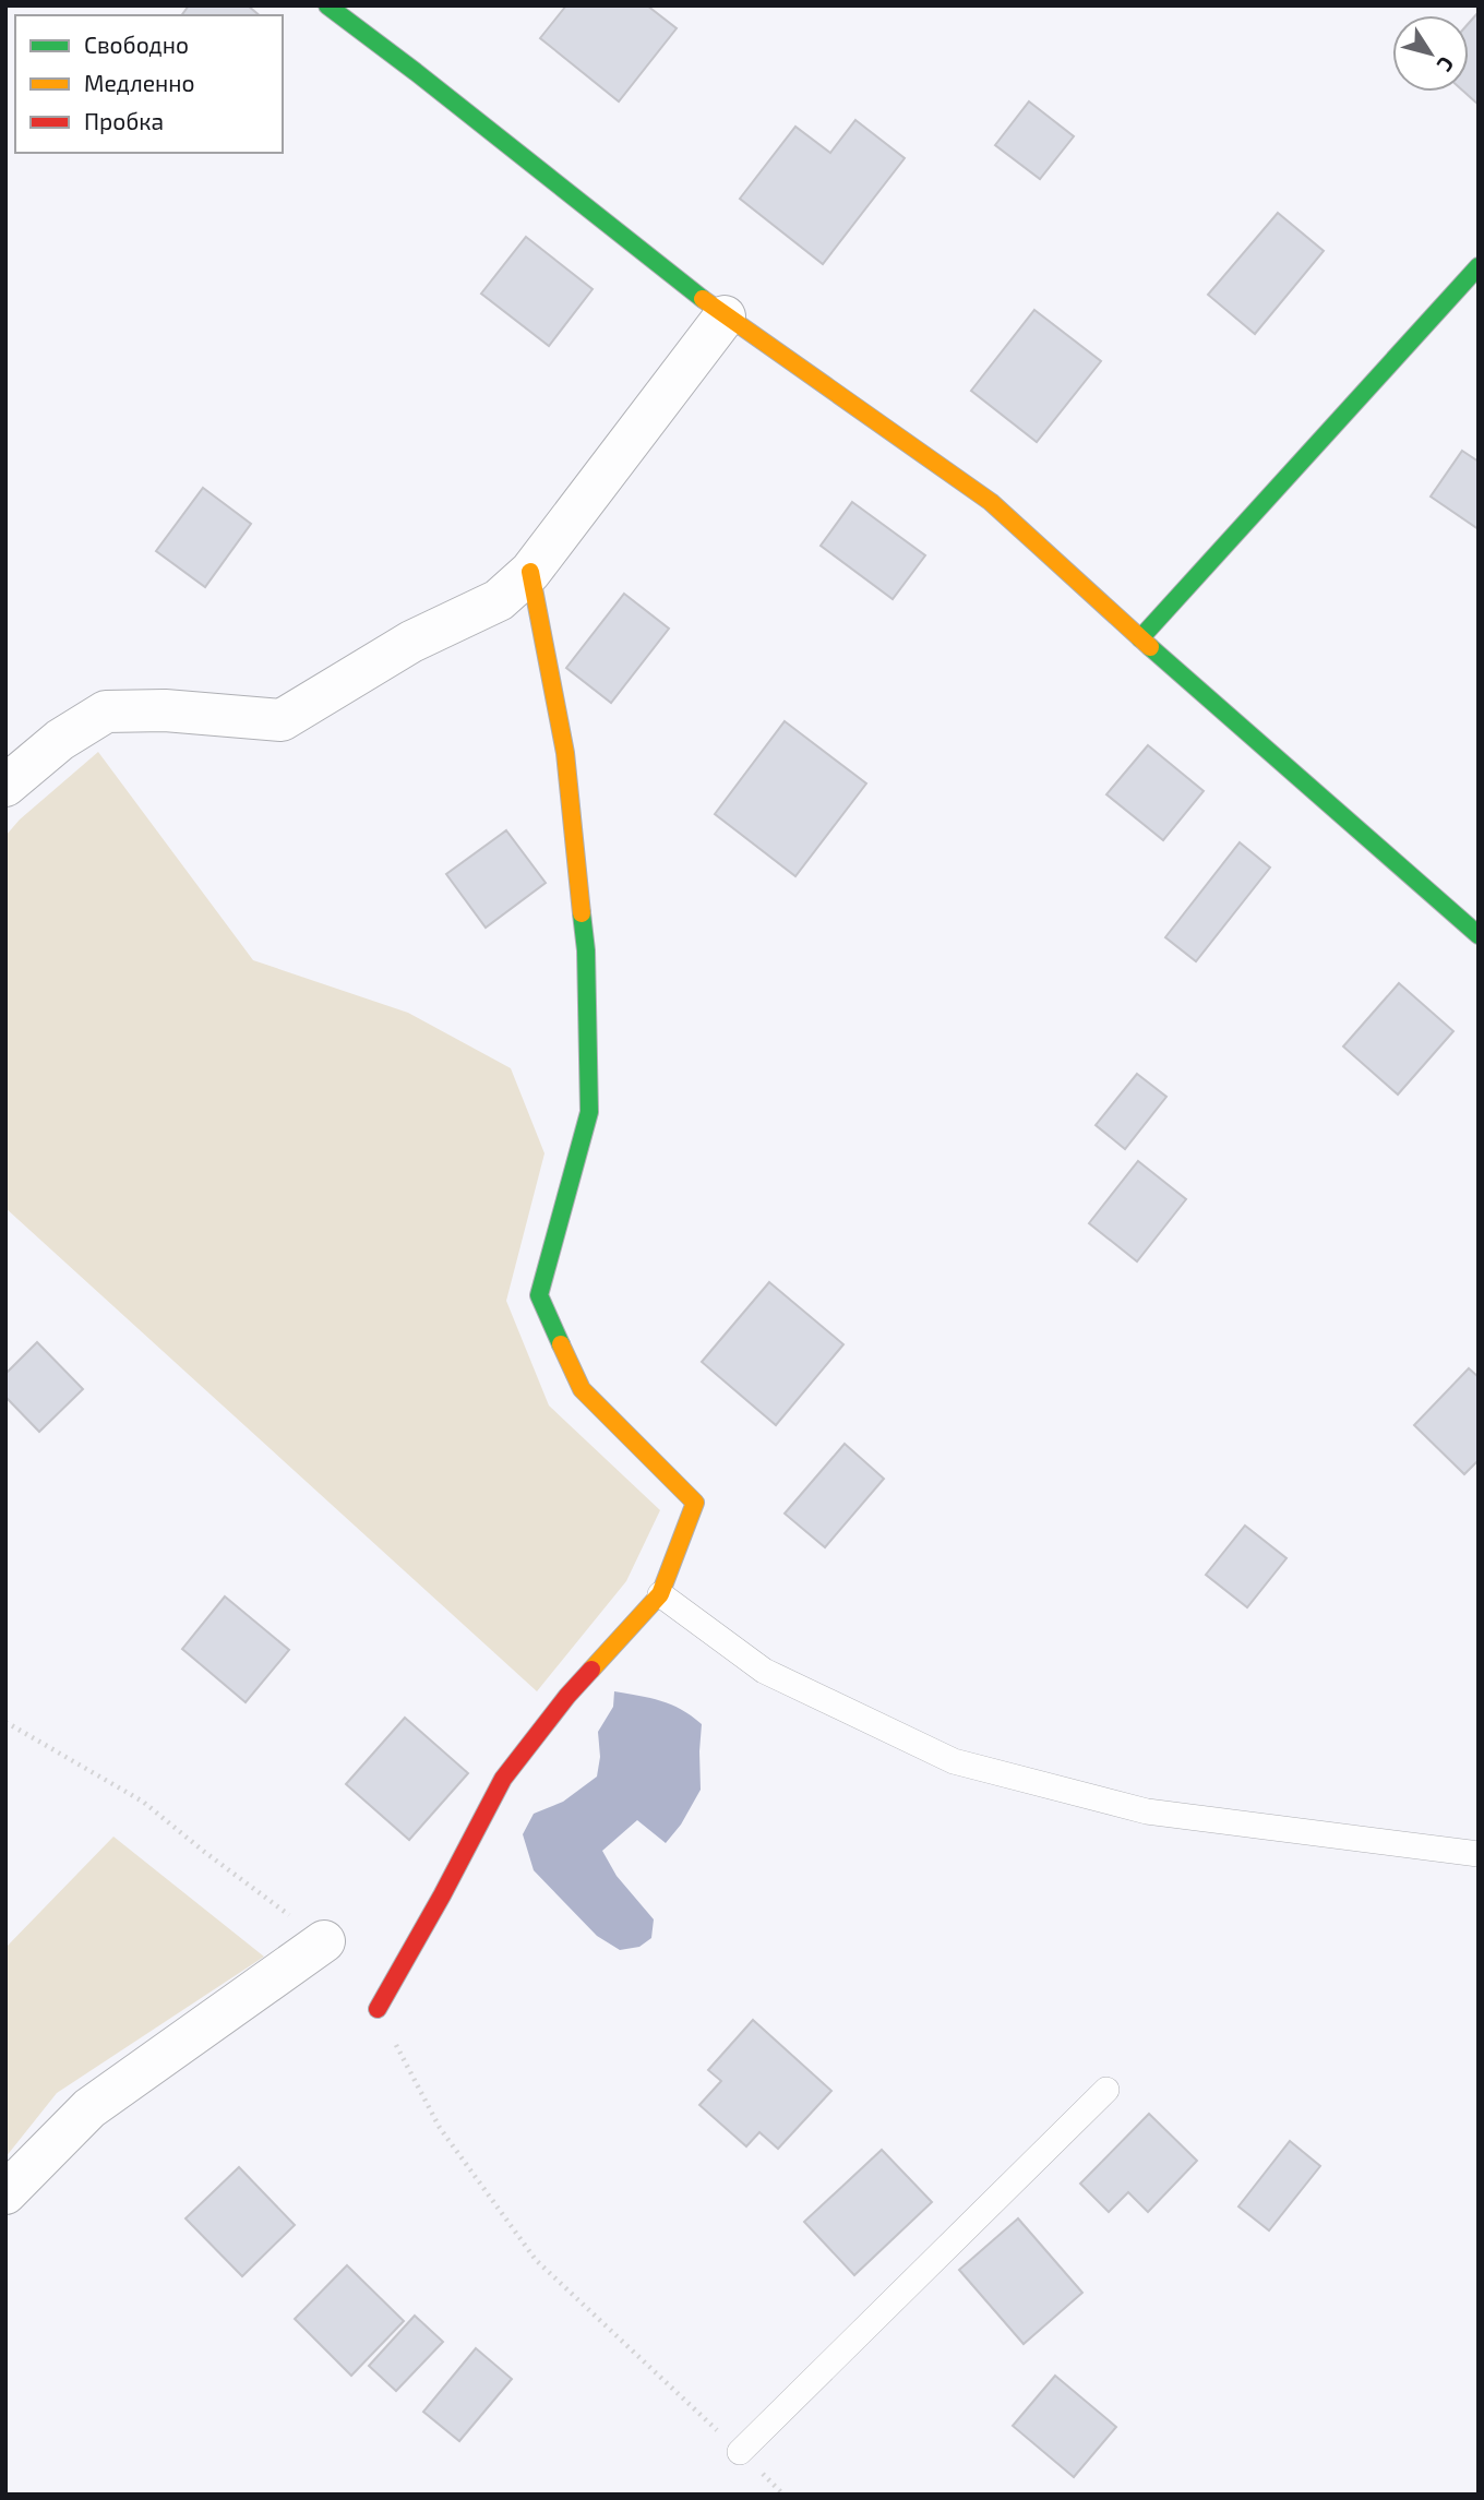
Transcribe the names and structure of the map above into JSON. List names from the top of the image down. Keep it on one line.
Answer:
{"legend":["Свободно","Медленно","Пробка"],"north":"bottom right"}
